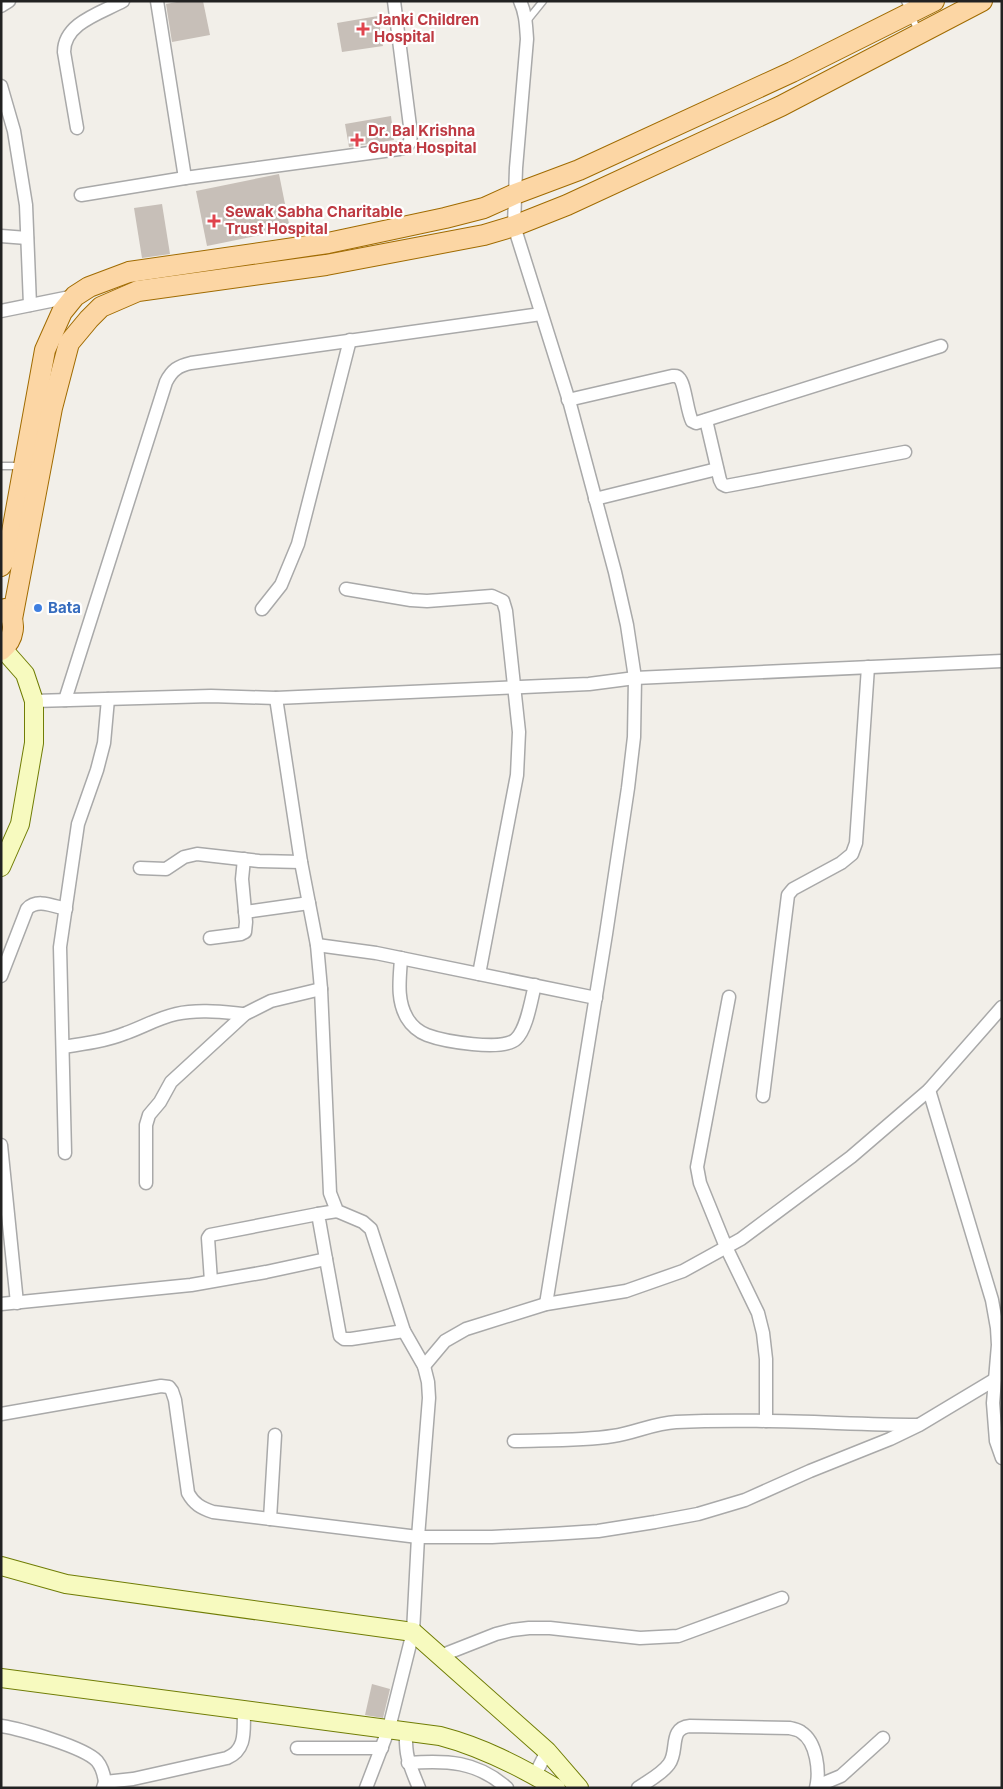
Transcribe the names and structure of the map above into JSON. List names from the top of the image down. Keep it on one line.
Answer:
{"places":{"health":["Janki Children Hospital","Dr. Bal Krishna Gupta Hospital","Sewak Sabha Charitable Trust Hospital"],"other":["Bata"]}}
